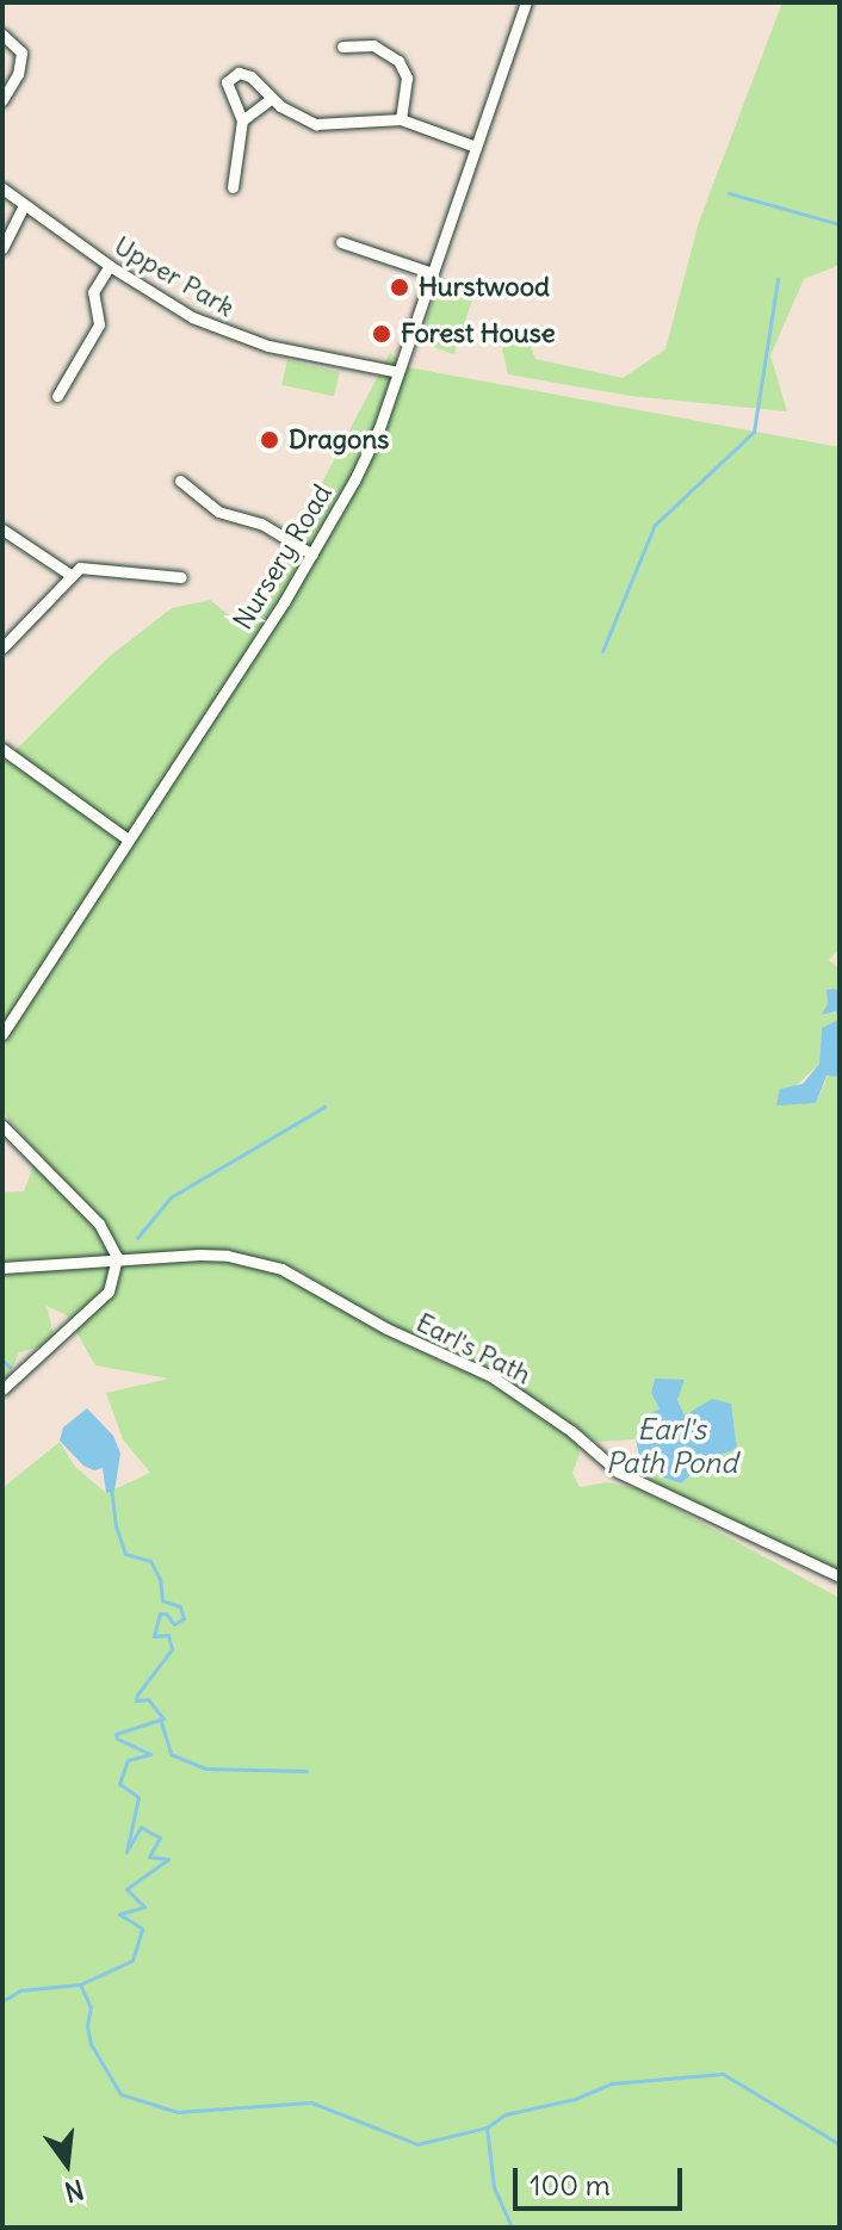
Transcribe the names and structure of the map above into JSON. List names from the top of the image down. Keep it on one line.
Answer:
{"streets":{"street":["Upper Park","Nursery Road","Earl's Path"]},"crossings":[["Upper Park","Nursery Road"]],"water":["Earl's Path Pond"],"places":["Hurstwood","Forest House","Dragons"],"scale_bar":"100 m","north":"bottom"}
